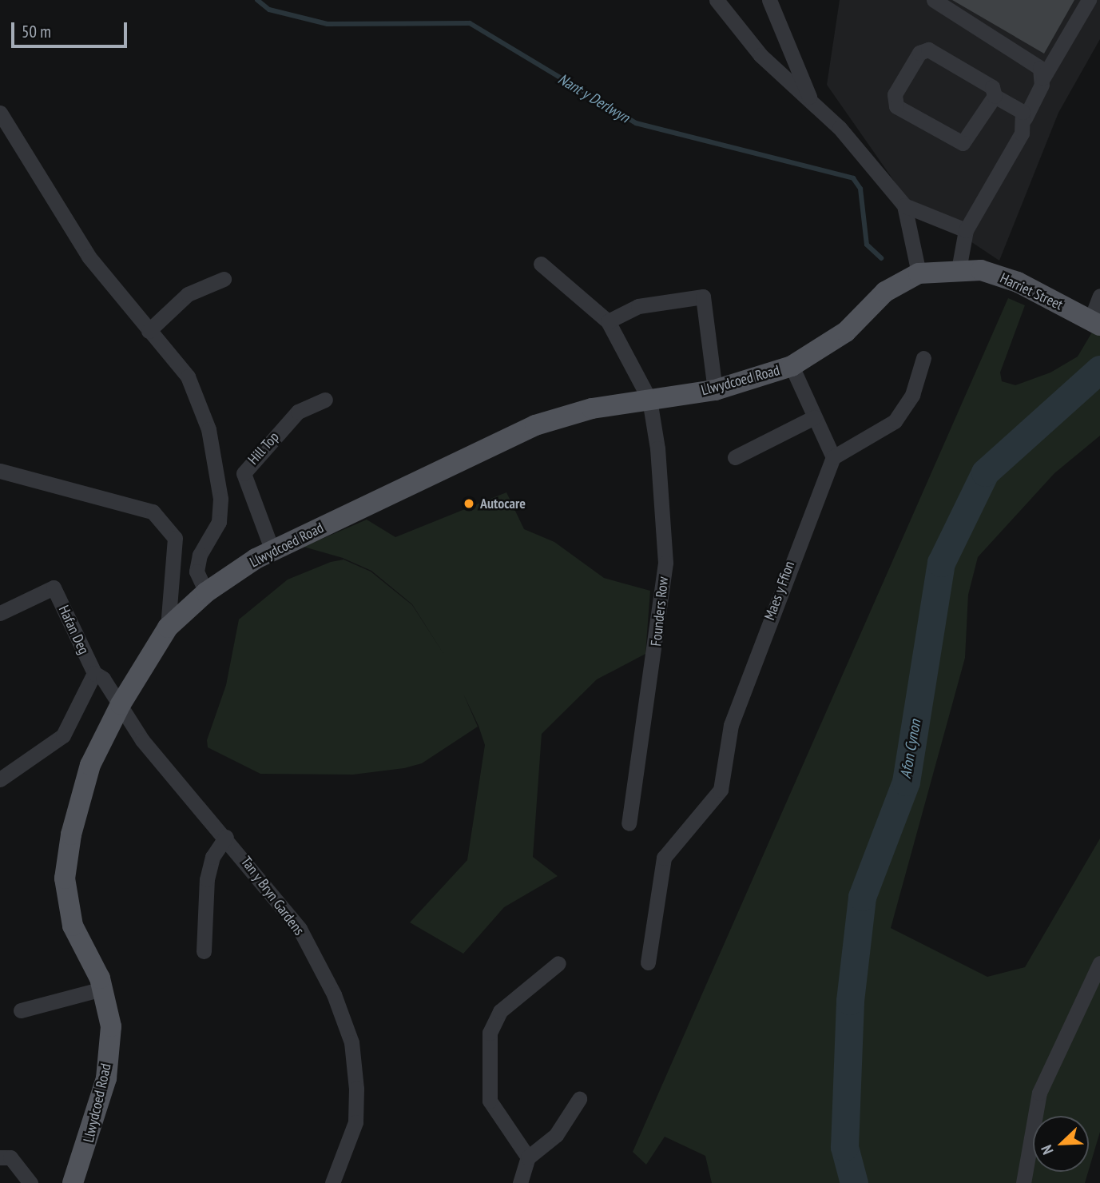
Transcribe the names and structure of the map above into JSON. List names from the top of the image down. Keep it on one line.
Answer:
{"streets":{"main road":["Harriet Street","Llwydcoed Road"],"street":["Hill Top","Maes y Ffion","Founders Row","Hafan Deg","Tan y Bryn Gardens"]},"crossings":[["Harriet Street","Llwydcoed Road"],["Llwydcoed Road","Hill Top"],["Llwydcoed Road","Founders Row"],["Llwydcoed Road","Hafan Deg"],["Llwydcoed Road","Tan y Bryn Gardens"],["Hafan Deg","Tan y Bryn Gardens"]],"water":["Nant y Derlwyn","Afon Cynon"],"places":["Autocare"],"scale_bar":"50 m","north":"bottom left"}
